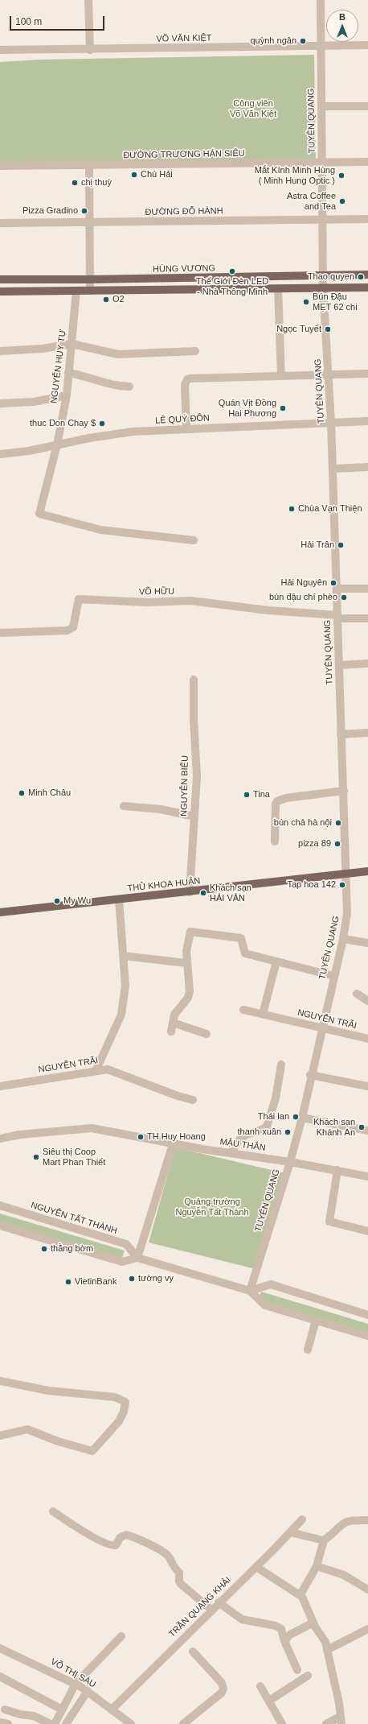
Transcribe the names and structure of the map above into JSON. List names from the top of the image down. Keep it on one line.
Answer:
{"streets":{"main road":["HÙNG VƯƠNG","THỦ KHOA HUÂN"],"street":["VÕ VĂN KIỆT","TUYÊN QUANG","ĐƯỜNG TRƯƠNG HÁN SIÊU","ĐƯỜNG ĐỖ HÀNH","NGUYỄN HUY TỰ","LÊ QUÝ ĐÔN","VÕ HỮU","NGUYỄN BIỂU","NGUYỄN TRÃI","MẬU THÂN","NGUYỄN TẤT THÀNH","TRẦN QUANG KHẢI","VÕ THỊ SÁU"]},"crossings":[["VÕ VĂN KIỆT","TUYÊN QUANG"],["TUYÊN QUANG","ĐƯỜNG TRƯƠNG HÁN SIÊU"],["TUYÊN QUANG","ĐƯỜNG ĐỖ HÀNH"],["TUYÊN QUANG","HÙNG VƯƠNG"],["TUYÊN QUANG","LÊ QUÝ ĐÔN"],["TUYÊN QUANG","VÕ HỮU"],["TUYÊN QUANG","THỦ KHOA HUÂN"],["TUYÊN QUANG","NGUYỄN TRÃI"],["TUYÊN QUANG","MẬU THÂN"],["NGUYỄN HUY TỰ","LÊ QUÝ ĐÔN"],["NGUYỄN BIỂU","THỦ KHOA HUÂN"],["TRẦN QUANG KHẢI","VÕ THỊ SÁU"]],"parks":["Công viên Võ Văn Kiệt","Quảng trường Nguyễn Tất Thành"],"places":["quỳnh ngân","Chú Hải","Mắt Kính Minh Hùng ( Minh Hung Optic )","chị thuỳ","Astra Coffee and Tea","Pizza Gradino","Thế Giới Đèn LED - Nhà Thông Minh","Thao quyen","O2","Bún Đậu MẸT 62 chi","Ngọc Tuyết","Quán Vịt Đồng Hai Phương","thuc Don Chay $","Chùa Vạn Thiện","Hải Trân","Hải Nguyên","bún đậu chí phèo","Minh Châu","Tina","bún chả hà nội","pizza 89","Tap hoa 142","Khách sạn HẢI VÂN","My Wu","Thái lan","Khách sạn Khánh An","thanh xuân","TH Huy Hoang","Siêu thị Coop Mart Phan Thiết","thằng bờm","tường vy","VietinBank"],"scale_bar":"100 m","north":"top"}
